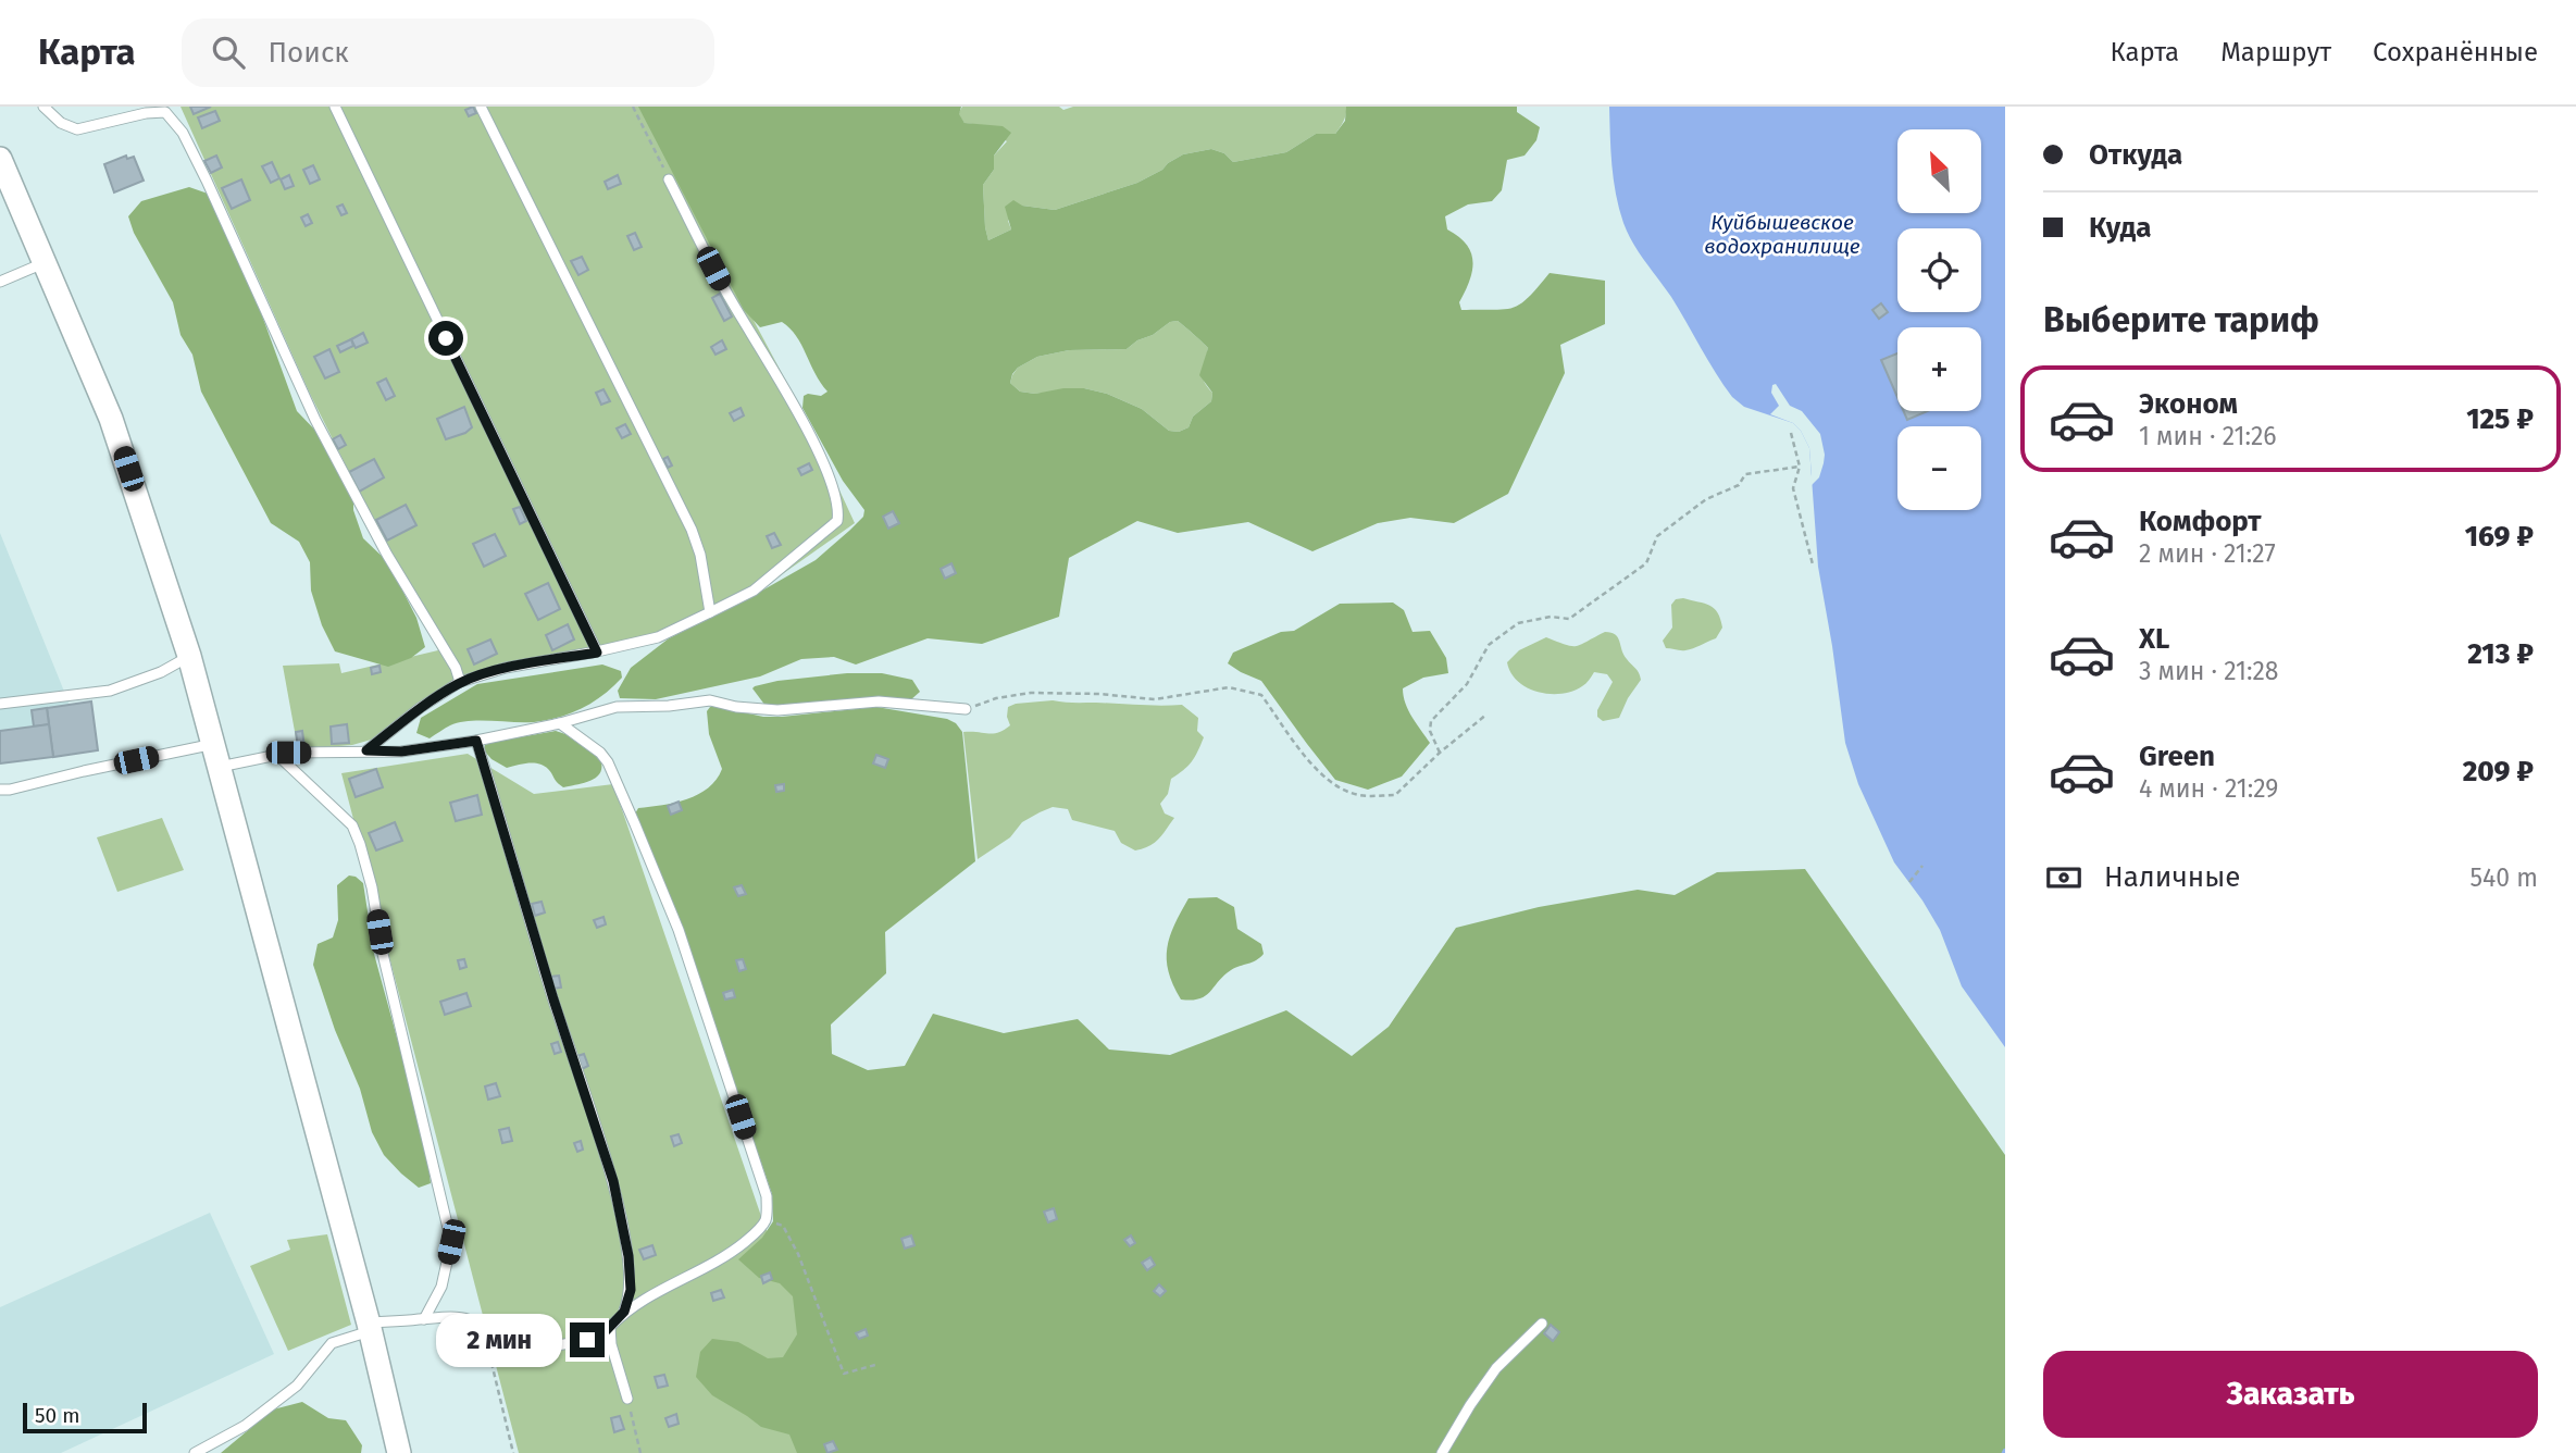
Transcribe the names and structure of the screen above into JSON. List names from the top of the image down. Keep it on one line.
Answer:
{"water":["Куйбышевское водохранилище"],"scale_bar":"50 m","north":"top left","page":{"header":"Карта","search":"Поиск","nav":["Карта","Маршрут","Сохранённые"],"banner":["Откуда","Куда"],"map_buttons":["+","−"],"heading":"Выберите тариф","list":[{"name":"Эконом","note":"1 мин · 21:26","value":"125 ₽"},{"name":"Комфорт","note":"2 мин · 21:27","value":"169 ₽"},{"name":"XL","note":"3 мин · 21:28","value":"213 ₽"},{"name":"Green","note":"4 мин · 21:29","value":"209 ₽"}],"pay":["Наличные","540 m"],"bubble":"2 мин","buttons":"Заказать","scale":"50 m"}}
